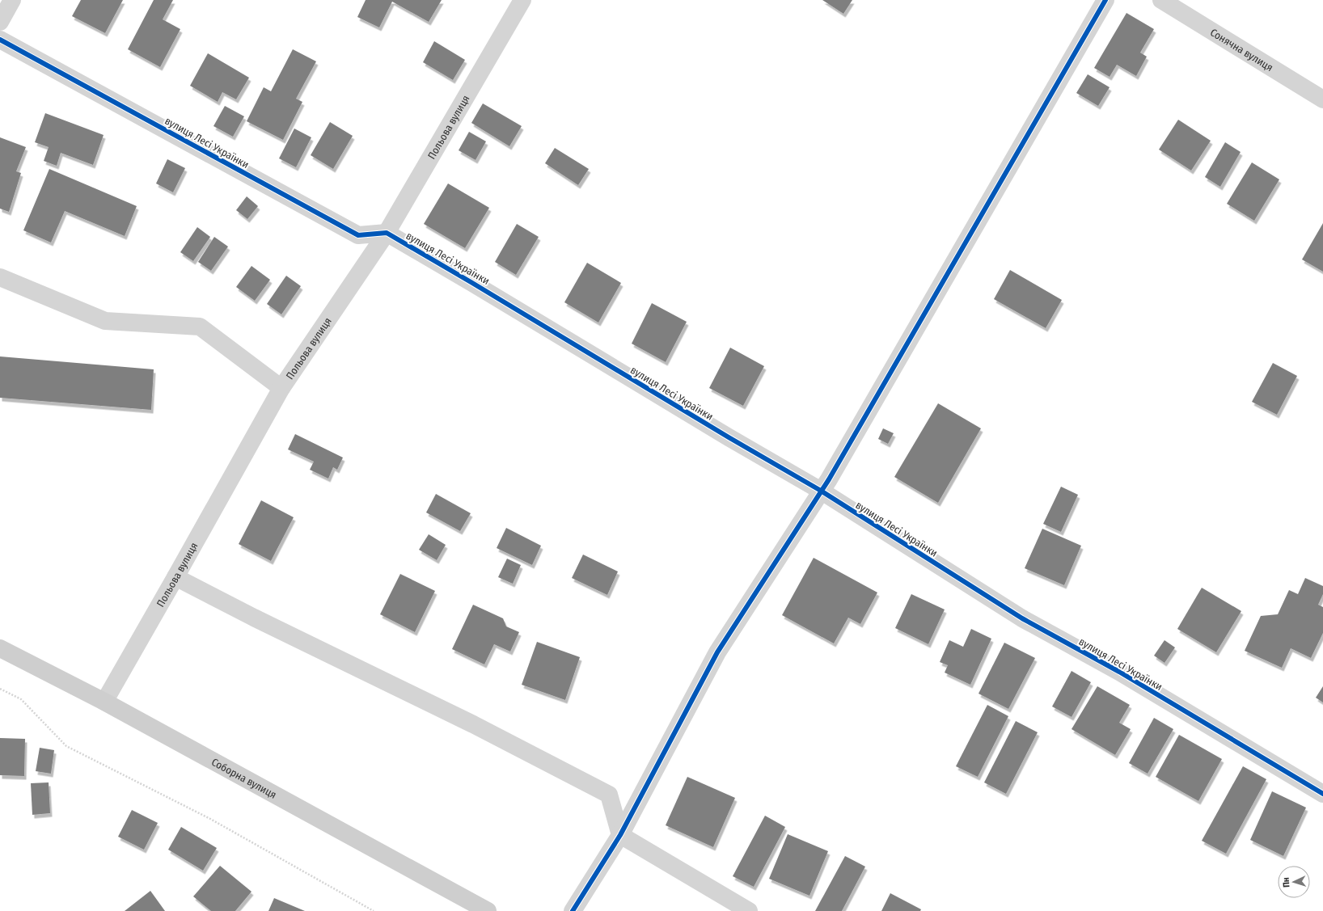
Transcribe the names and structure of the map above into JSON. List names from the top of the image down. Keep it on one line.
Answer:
{"streets":{"street":["Сонячна вулиця","Польова вулиця","вулиця Лесі Українки","Соборна вулиця"]},"crossings":[["Польова вулиця","вулиця Лесі Українки"],["Польова вулиця","Соборна вулиця"]],"north":"left"}
